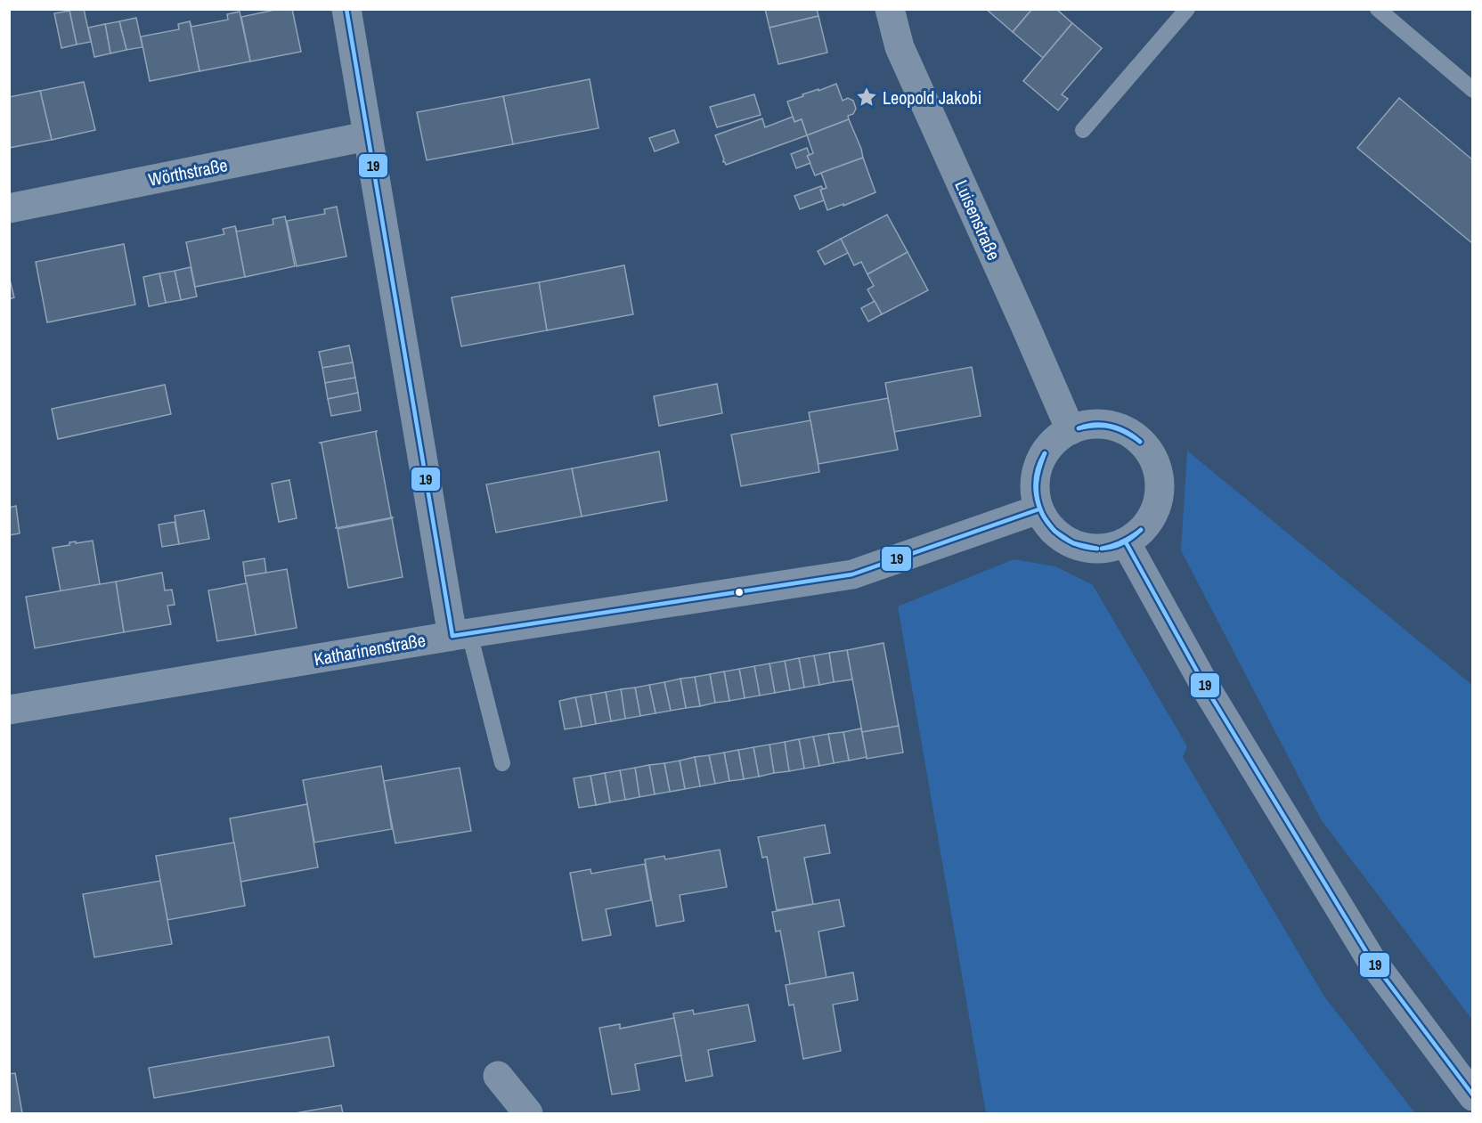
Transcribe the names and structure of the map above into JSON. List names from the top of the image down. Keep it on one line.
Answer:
{"streets":{"street":["Wörthstraße","Luisenstraße","Katharinenstraße"]},"crossings":[["Luisenstraße","Katharinenstraße"]],"places":{"place":["Leopold Jakobi"]},"lines":["transit line 19"]}
